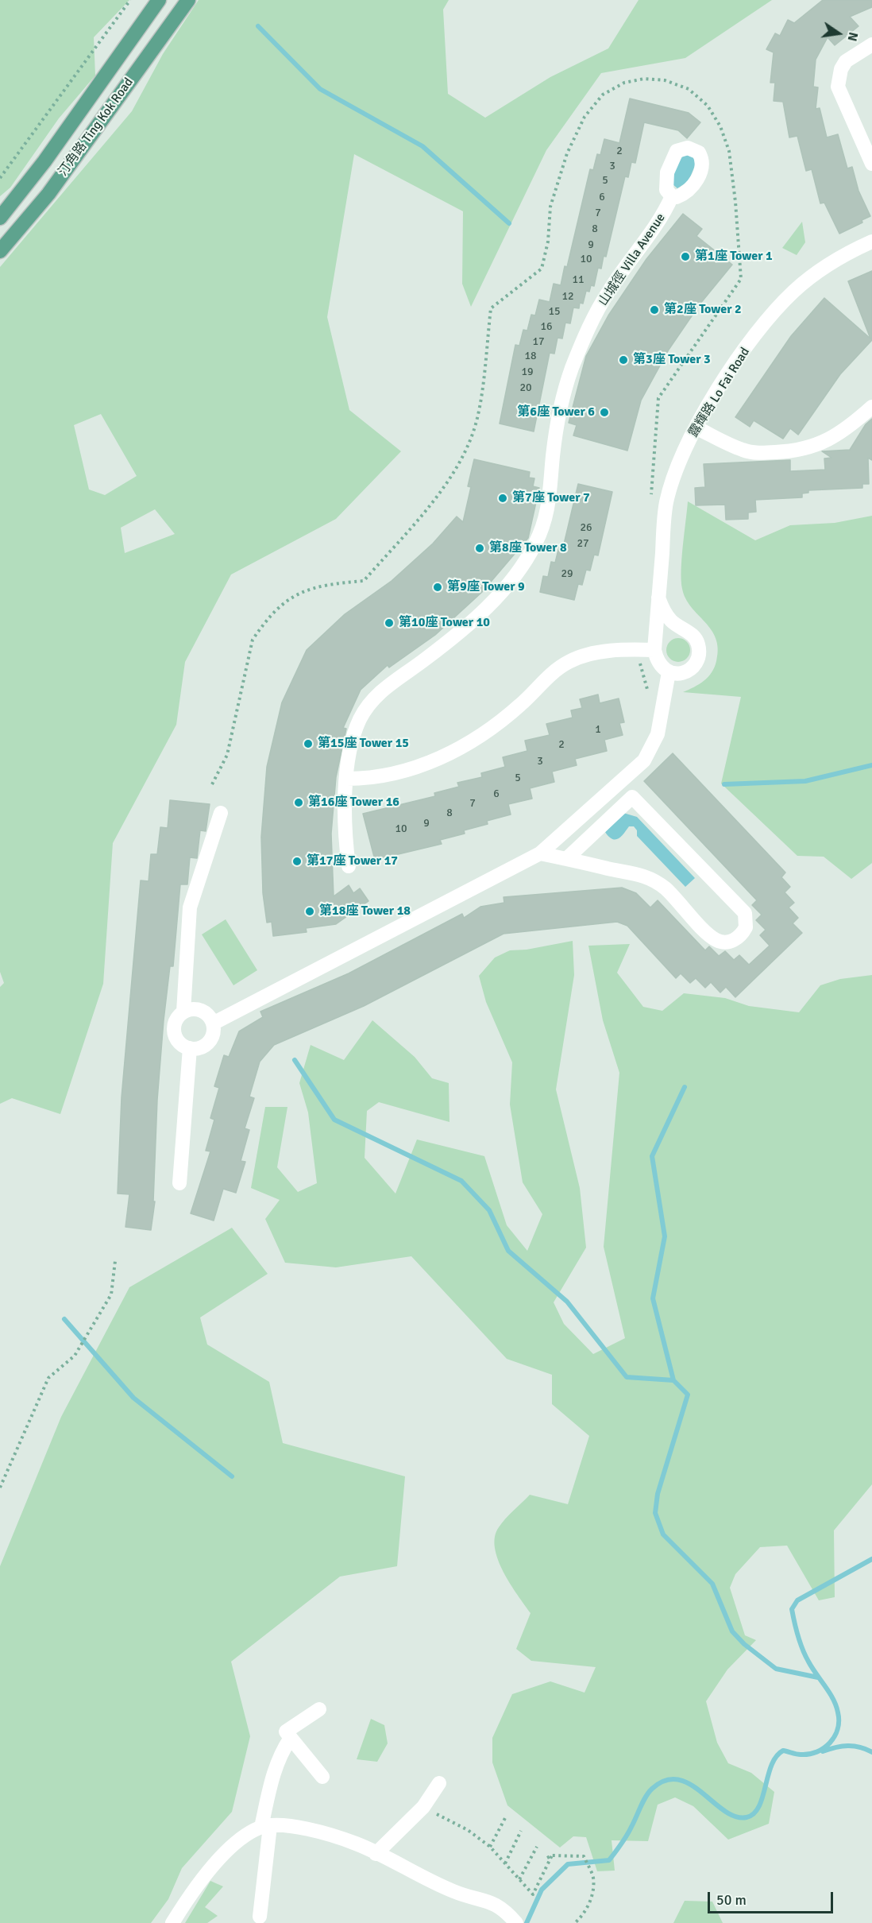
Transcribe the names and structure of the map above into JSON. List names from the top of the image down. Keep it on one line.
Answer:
{"streets":{"main road":["汀角路 Ting Kok Road"],"street":["山城徑 Villa Avenue","露輝路 Lo Fai Road"]},"places":["第1座 Tower 1","第2座 Tower 2","第3座 Tower 3","第6座 Tower 6","第7座 Tower 7","第8座 Tower 8","第9座 Tower 9","第10座 Tower 10","第15座 Tower 15","第16座 Tower 16","第17座 Tower 17","第18座 Tower 18"],"house_numbers":["2","3","5","6","7","8","9","10","11","12","15","16","17","18","19","20","26","27","29","1","2","3","5","6","7","8","9","10"],"scale_bar":"50 m","north":"right"}
